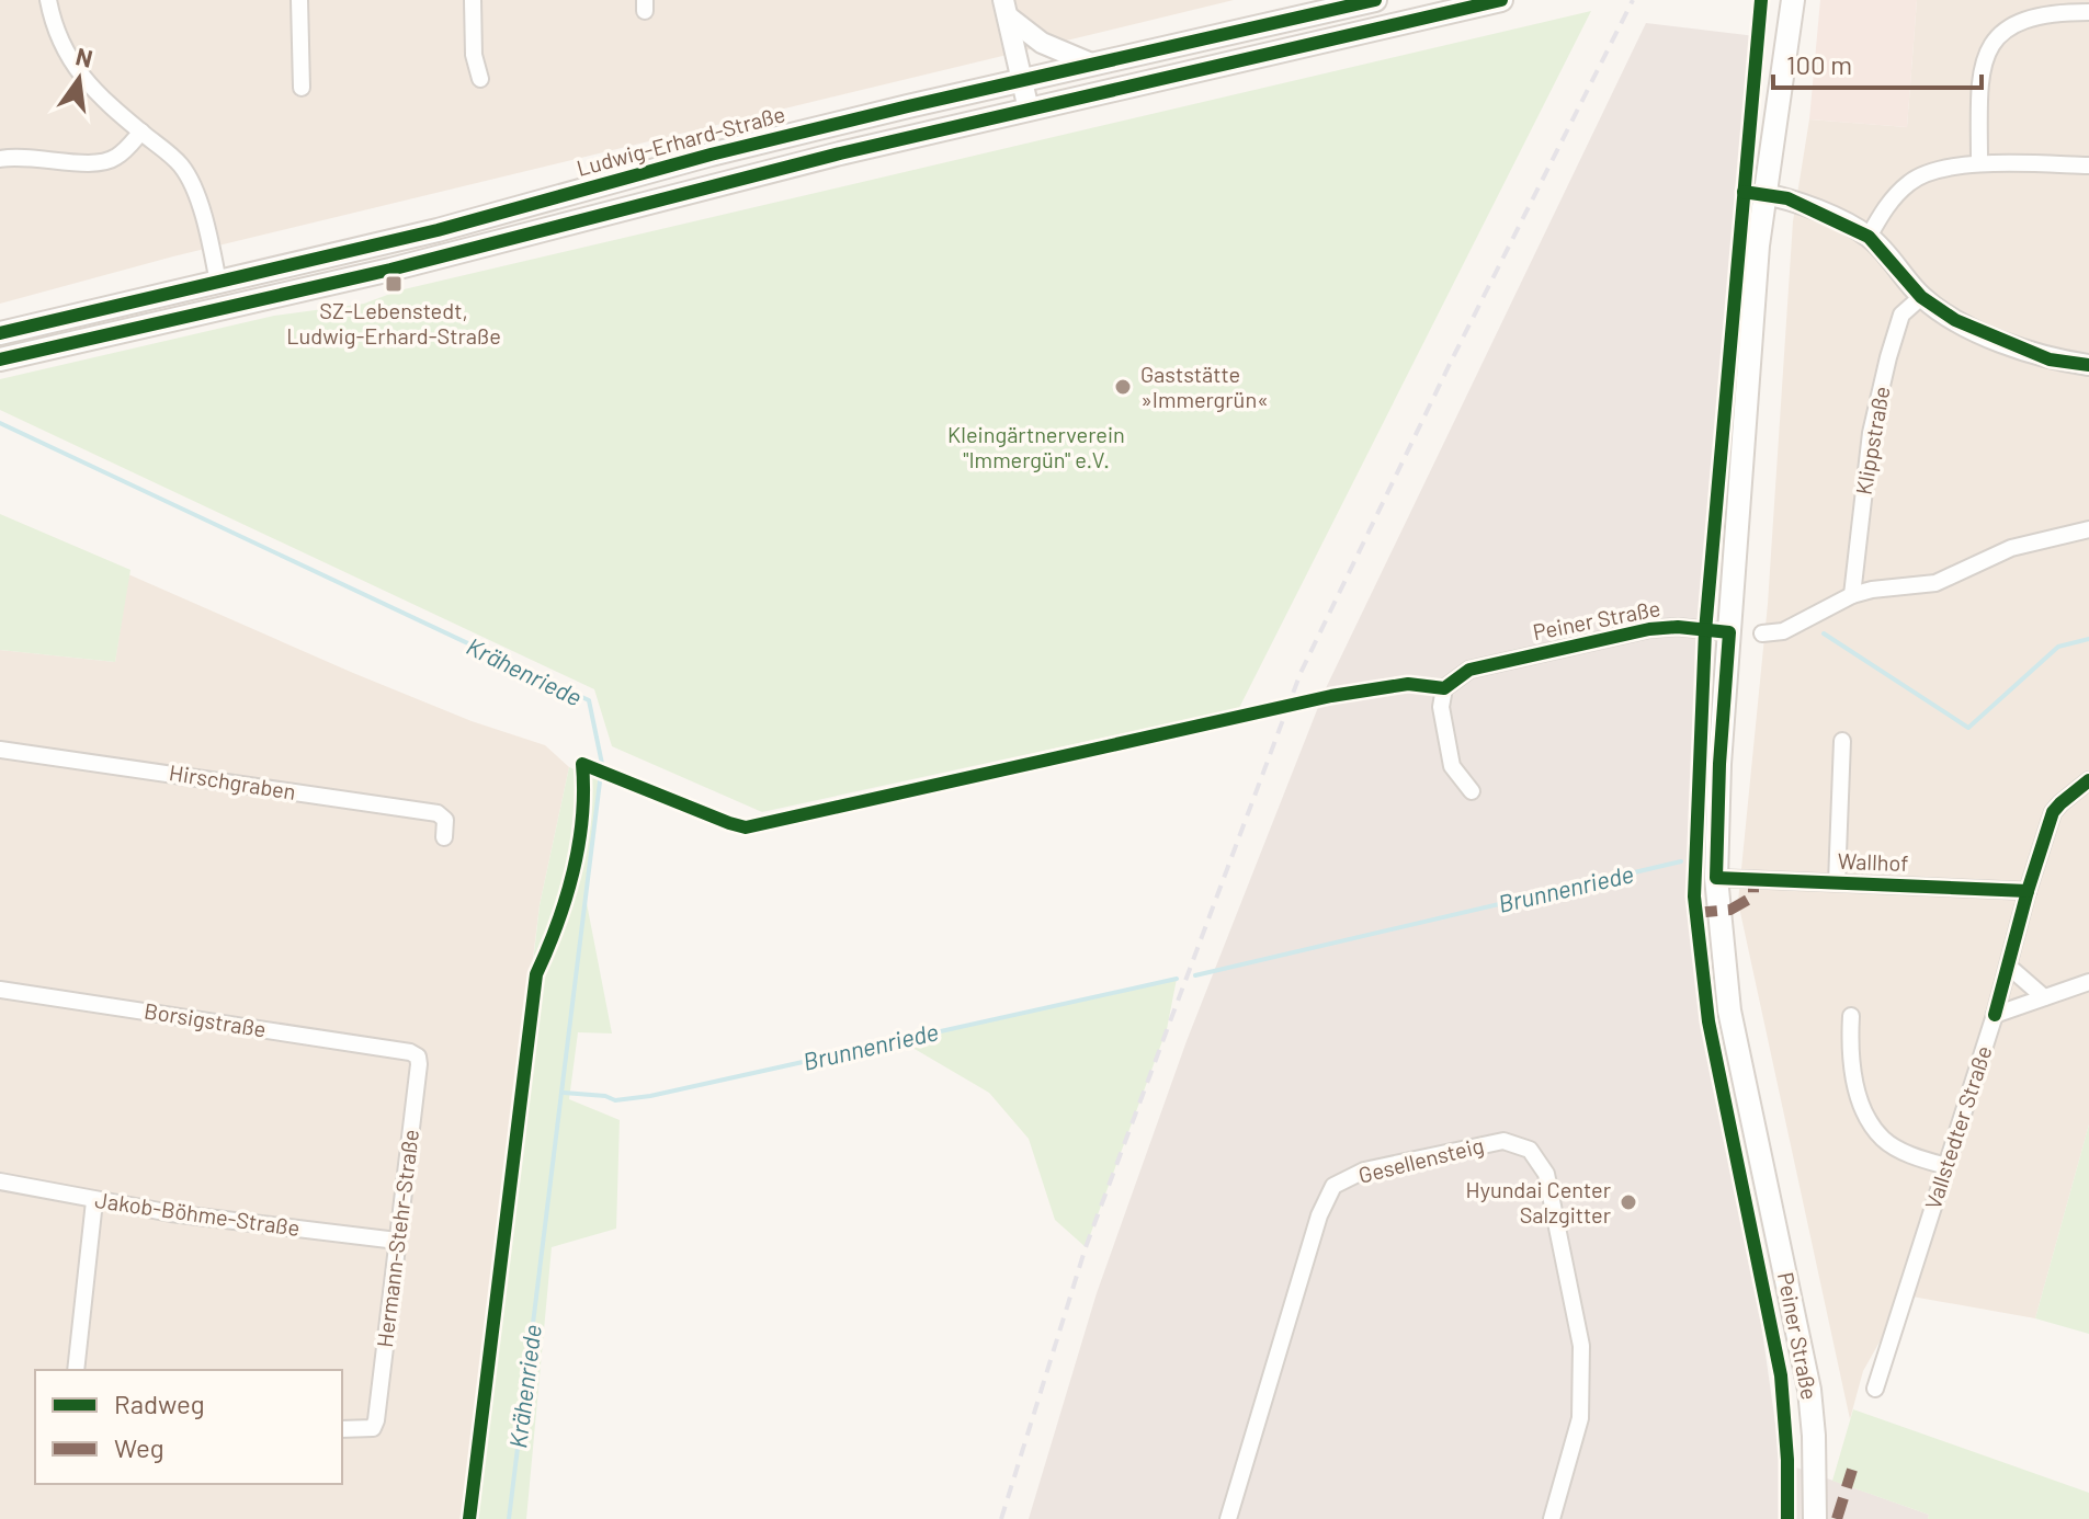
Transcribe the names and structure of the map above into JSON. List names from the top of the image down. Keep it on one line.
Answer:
{"streets":{"main road":["Ludwig-Erhard-Straße","Peiner Straße"],"street":["Klippstraße","Hirschgraben","Wallhof","Borsigstraße","Vallstedter Straße","Gesellensteig","Jakob-Böhme-Straße","Hermann-Stehr-Straße"]},"crossings":[["Peiner Straße","Wallhof"],["Wallhof","Vallstedter Straße"],["Borsigstraße","Hermann-Stehr-Straße"],["Jakob-Böhme-Straße","Hermann-Stehr-Straße"]],"water":["Krähenriede","Brunnenriede"],"parks":["Kleingärtnerverein \"Immergün\" e.V."],"places":{"transit":["SZ-Lebenstedt, Ludwig-Erhard-Straße"],"other":["Gaststätte »Immergrün«","Hyundai Center Salzgitter"]},"legend":["Radweg","Weg"],"scale_bar":"100 m","north":"top"}
